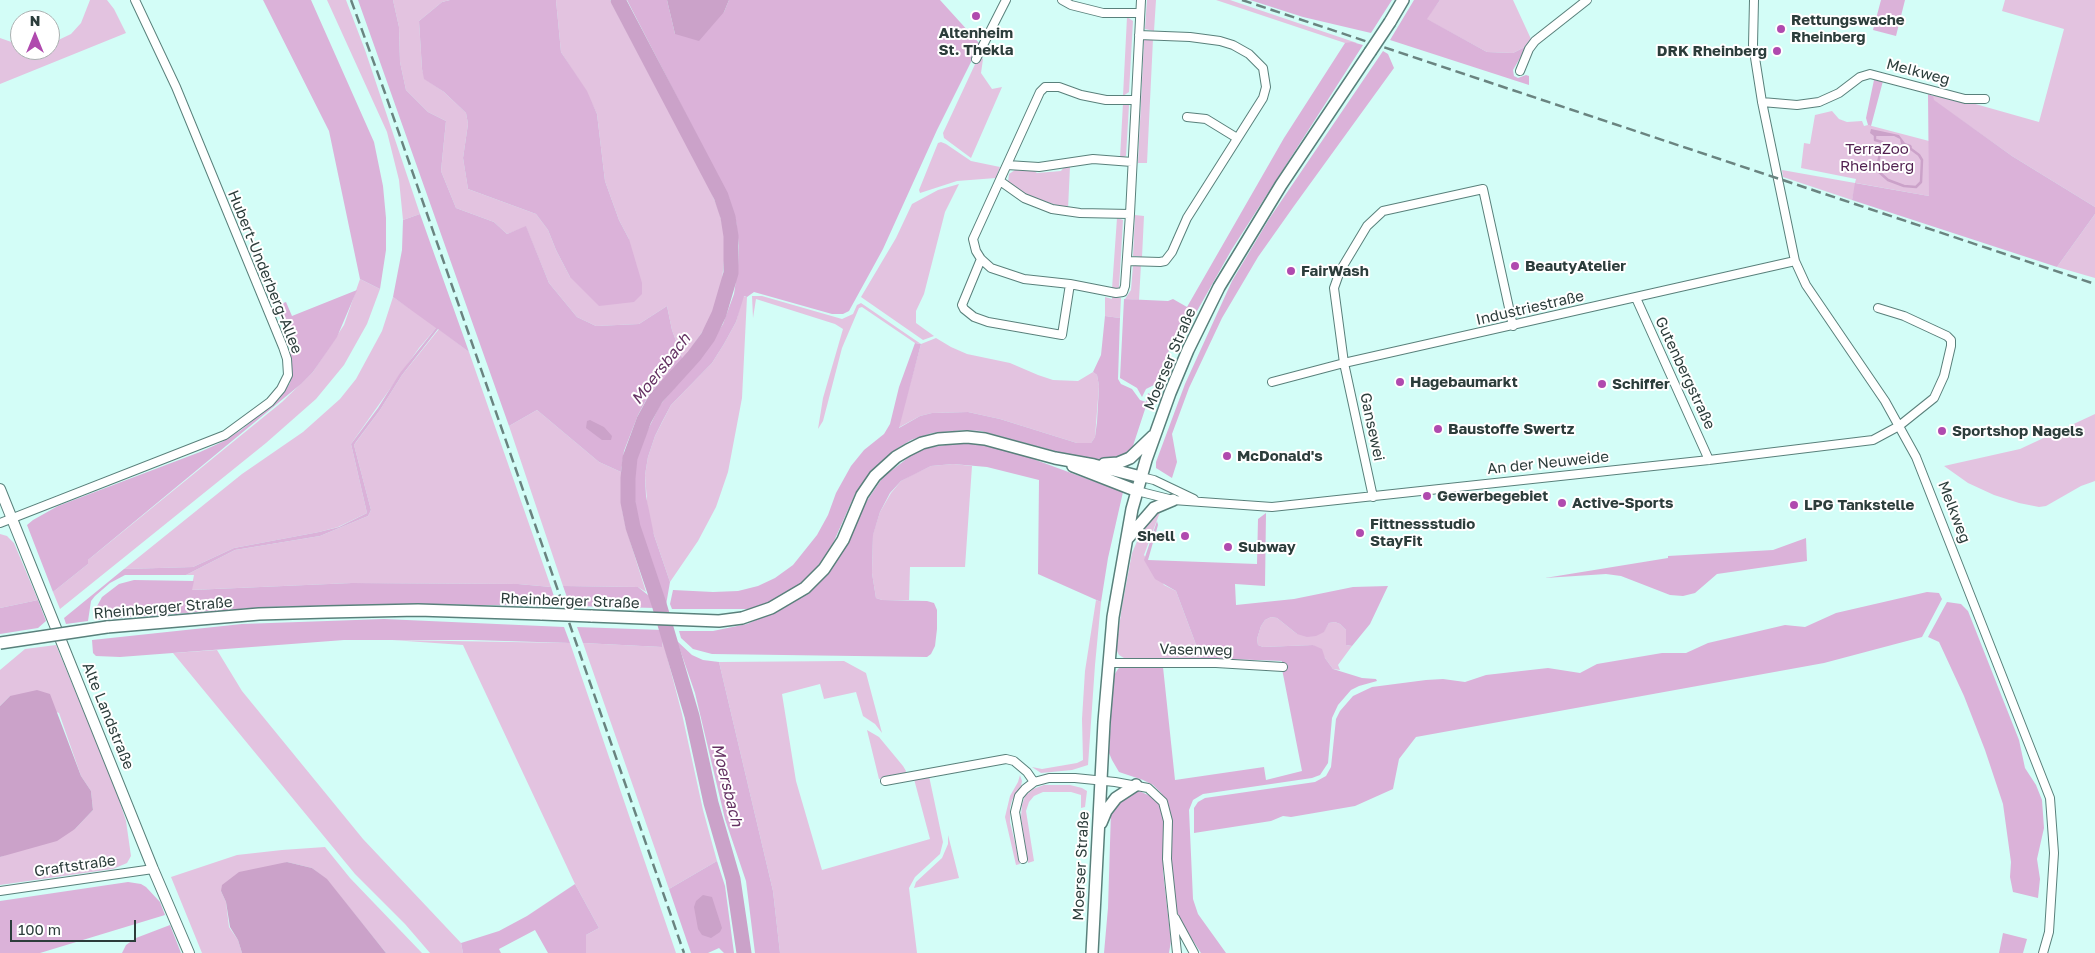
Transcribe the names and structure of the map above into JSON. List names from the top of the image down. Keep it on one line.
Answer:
{"streets":{"main road":["Moerser Straße","Rheinberger Straße"],"street":["Melkweg","Hubert-Underberg-Allee","Industriestraße","Gutenbergstraße","Gansewei","An der Neuweide","Vasenweg","Alte Landstraße","Graftstraße"]},"crossings":[["Melkweg","Industriestraße"],["Melkweg","An der Neuweide"],["Hubert-Underberg-Allee","Alte Landstraße"],["Industriestraße","Gutenbergstraße"],["Industriestraße","Gansewei"],["Moerser Straße","An der Neuweide"],["Moerser Straße","Rheinberger Straße"],["Moerser Straße","Vasenweg"],["Gutenbergstraße","An der Neuweide"],["Gansewei","An der Neuweide"],["An der Neuweide","Rheinberger Straße"],["Alte Landstraße","Graftstraße"]],"water":["Moersbach"],"parks":["TerraZoo Rheinberg"],"places":["Altenheim St. Thekla","Rettungswache Rheinberg","DRK Rheinberg","BeautyAtelier","FairWash","Hagebaumarkt","Schiffer","Baustoffe Swertz","Sportshop Nagels","McDonald's","Gewerbegebiet","Active-Sports","LPG Tankstelle","Fittnessstudio StayFit","Shell","Subway"],"scale_bar":"100 m","north":"top"}
